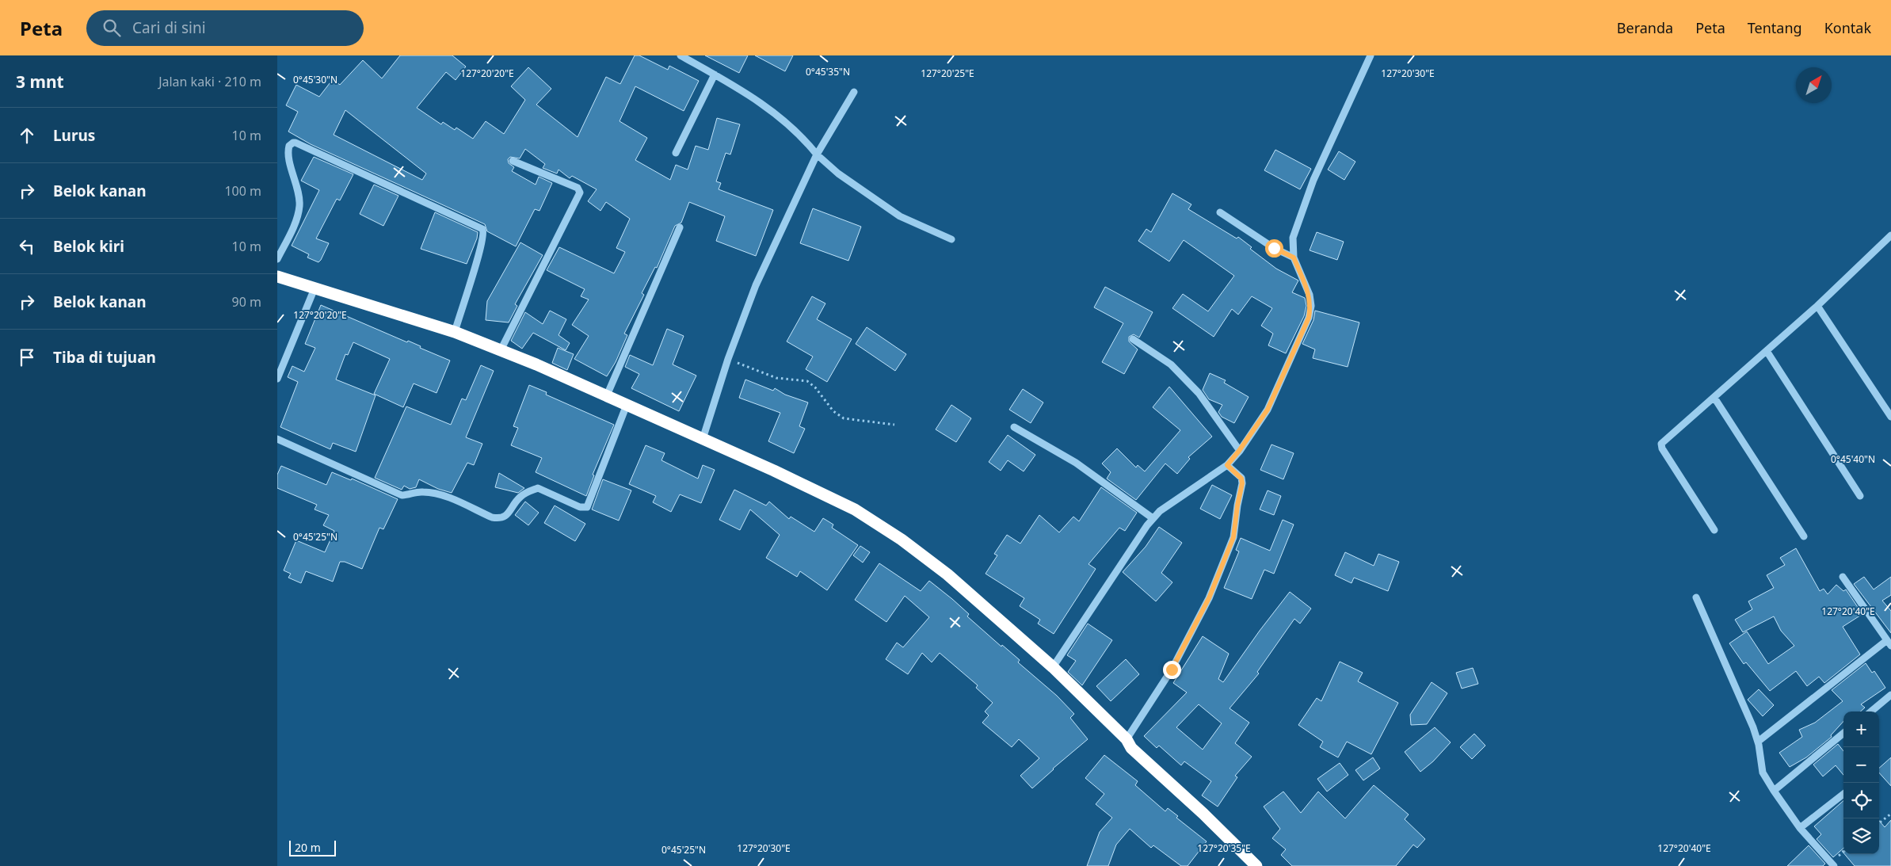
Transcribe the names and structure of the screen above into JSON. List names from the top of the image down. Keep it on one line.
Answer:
{"scale_bar":"20 m","north":"top right","page":{"header":"Peta","search":"Cari di sini","nav":["Beranda","Peta","Tentang","Kontak"],"heading":["3 mnt","Jalan kaki · 210 m"],"list":[["Lurus","10 m"],["Belok kanan","100 m"],["Belok kiri","10 m"],["Belok kanan","90 m"],"Tiba di tujuan"],"map_buttons":["+","−"],"scale":"20 m"},"coordinates":["0°45'35\"N","127°20'20\"E","127°20'25\"E","127°20'30\"E","0°45'30\"N","0°45'40\"N","0°45'25\"N","127°20'40\"E","127°20'35\"E"]}
